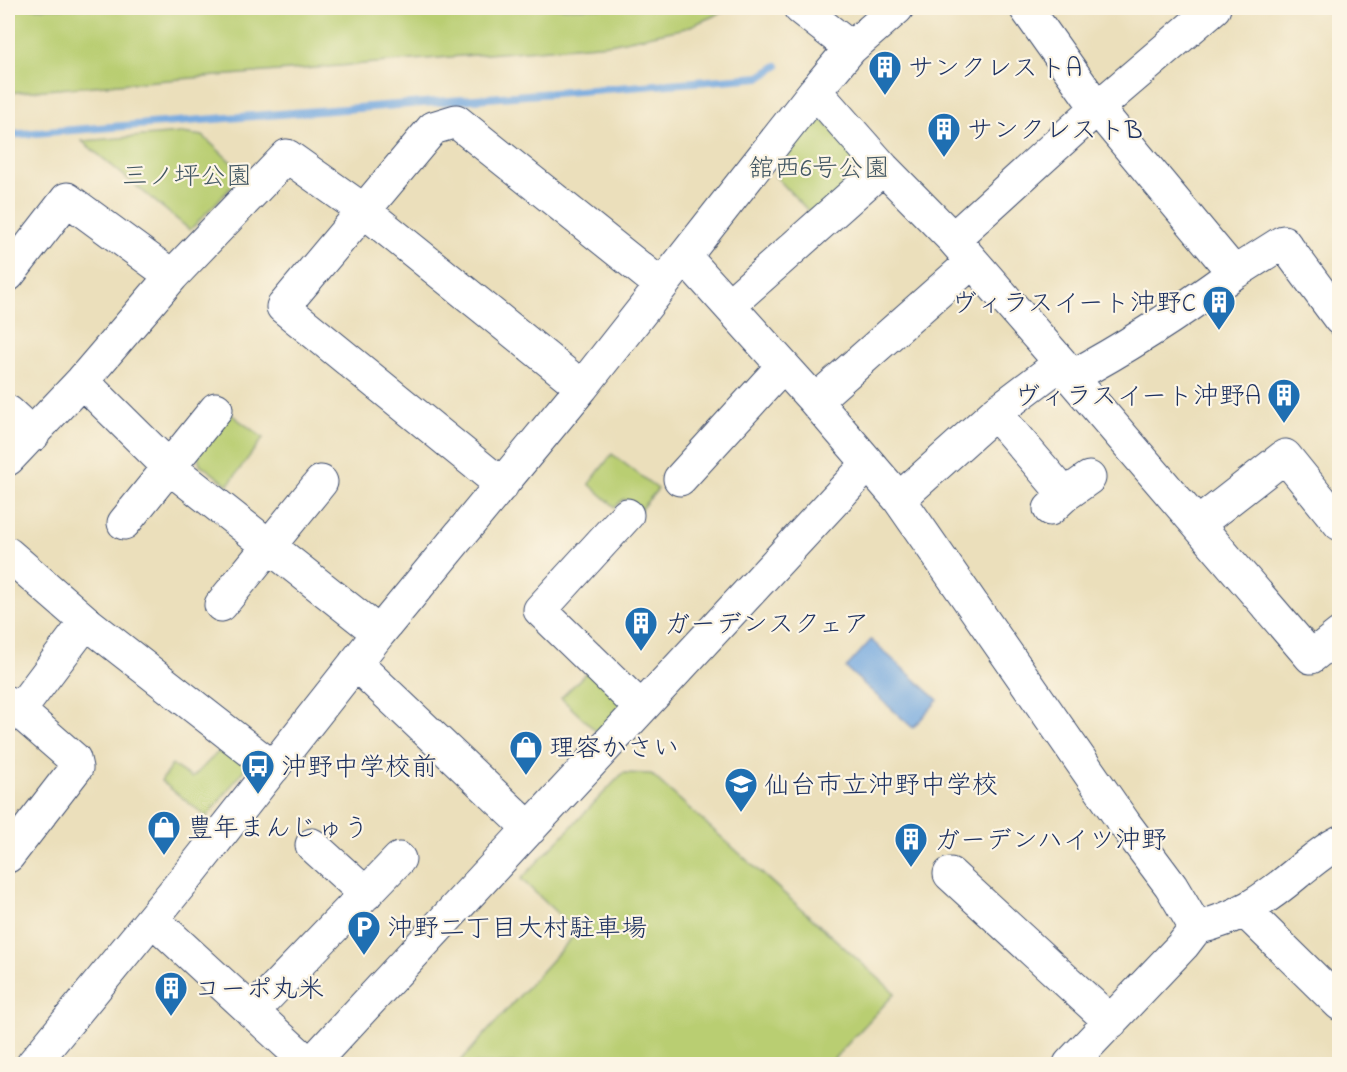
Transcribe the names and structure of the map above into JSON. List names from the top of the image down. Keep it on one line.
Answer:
{"parks":["舘西6号公園","三ノ坪公園"],"places":{"building":["サンクレストA","サンクレストB","ヴィラスイート沖野C","ヴィラスイート沖野A","ガーデンスクェア","ガーデンハイツ沖野","コーポ丸米"],"shop":["理容かさい","豊年まんじゅう"],"bus stop":["沖野中学校前"],"school or university":["仙台市立沖野中学校"],"parking":["沖野二丁目大村駐車場"]}}
